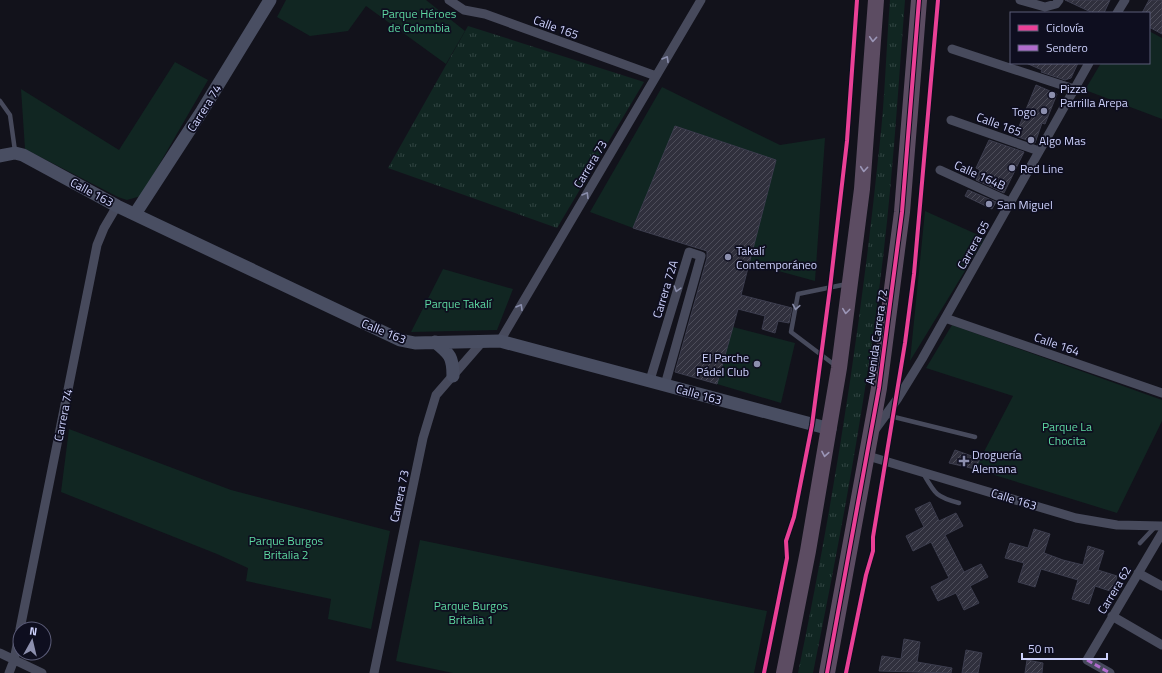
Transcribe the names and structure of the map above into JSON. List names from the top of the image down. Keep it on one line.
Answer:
{"streets":{"highway":["Avenida Carrera 72"],"street":["Calle 165","Carrera 74","Carrera 73","Calle 164B","Calle 163","Carrera 65","Carrera 72A","Calle 164","Carrera 62"]},"crossings":[["Calle 165","Carrera 73"],["Calle 165","Carrera 65"],["Carrera 74","Calle 163"],["Carrera 73","Calle 163"],["Calle 164B","Carrera 65"],["Calle 163","Carrera 72A"],["Calle 163","Avenida Carrera 72"],["Calle 163","Carrera 62"],["Carrera 65","Avenida Carrera 72"],["Carrera 65","Calle 164"]],"one_way":["Carrera 73"],"parks":["Parque Héroes de Colombia","Parque Takalí","Parque La Chocita","Parque Burgos Britalia 2","Parque Burgos Britalia 1"],"places":{"other":["Pizza Parrilla Arepa","Togo","Algo Mas","Red Line","San Miguel","Takalí Contemporáneo","El Parche Pádel Club"],"health":["Droguería Alemana"]},"legend":["Ciclovía","Sendero"],"scale_bar":"50 m","north":"top"}
